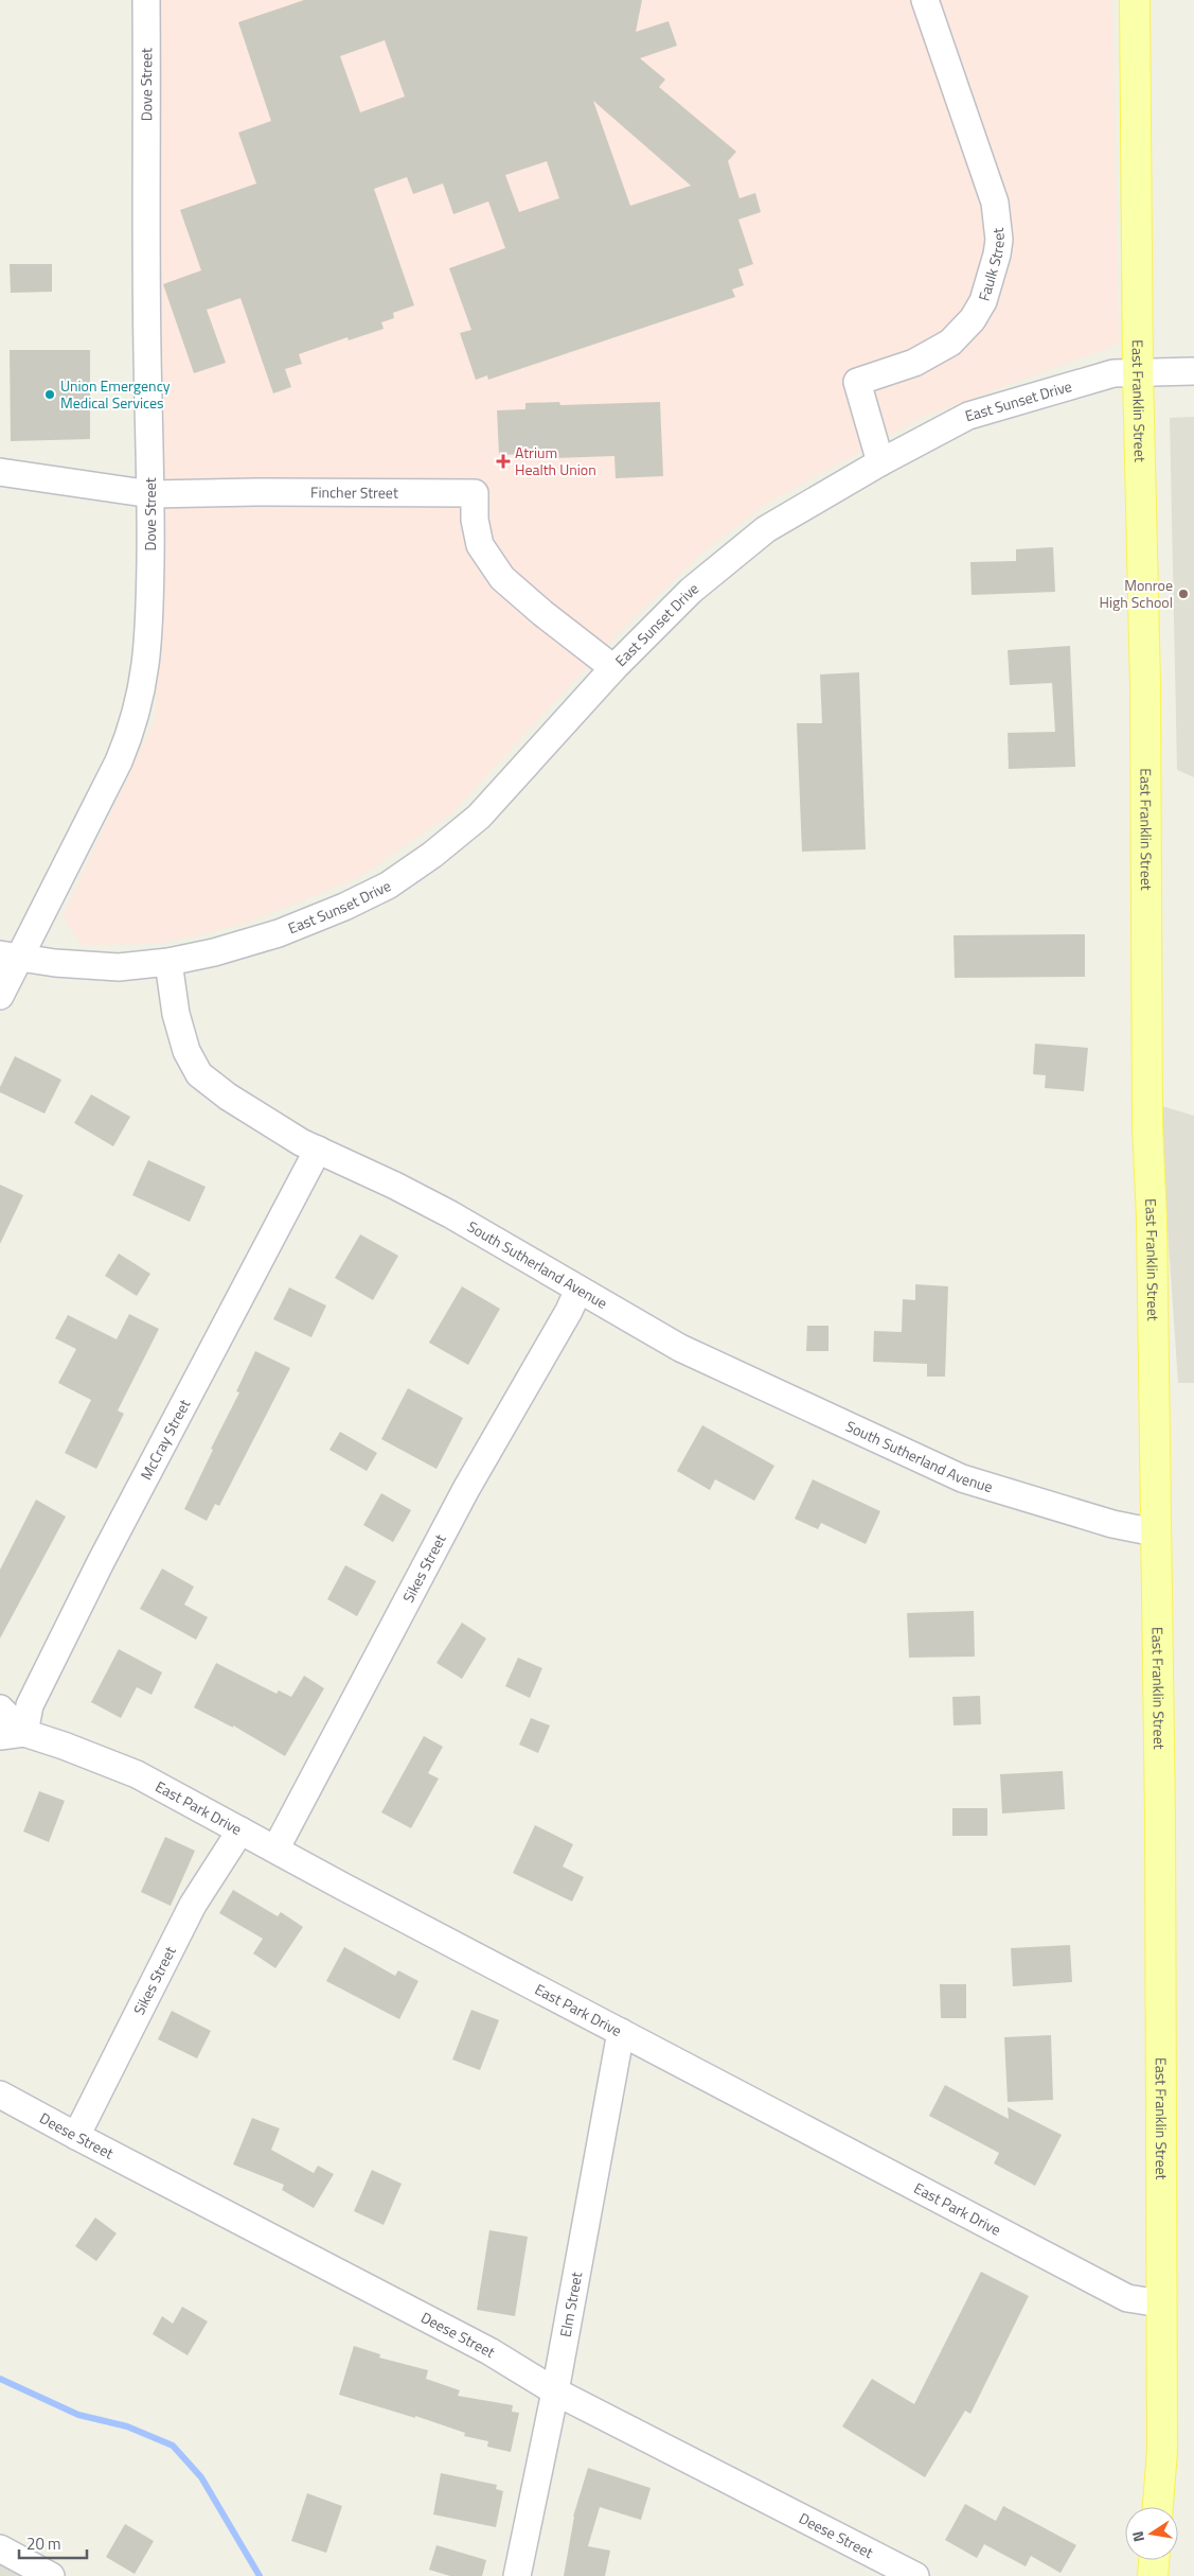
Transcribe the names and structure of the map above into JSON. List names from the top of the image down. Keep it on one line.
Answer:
{"streets":{"main road":["East Franklin Street"],"street":["Dove Street","Faulk Street","East Sunset Drive","Fincher Street","South Sutherland Avenue","McCray Street","Sikes Street","East Park Drive","Deese Street","Elm Street"]},"crossings":[["Dove Street","Fincher Street"],["Faulk Street","East Sunset Drive"],["East Franklin Street","East Sunset Drive"],["East Franklin Street","South Sutherland Avenue"],["East Franklin Street","East Park Drive"],["East Sunset Drive","Fincher Street"],["East Sunset Drive","South Sutherland Avenue"],["South Sutherland Avenue","McCray Street"],["South Sutherland Avenue","Sikes Street"],["McCray Street","East Park Drive"],["Sikes Street","East Park Drive"],["Sikes Street","Deese Street"],["East Park Drive","Elm Street"],["Deese Street","Elm Street"]],"places":{"other":["Union Emergency Medical Services","Monroe High School"],"health":["Atrium Health Union"]},"scale_bar":"20 m","north":"left"}
